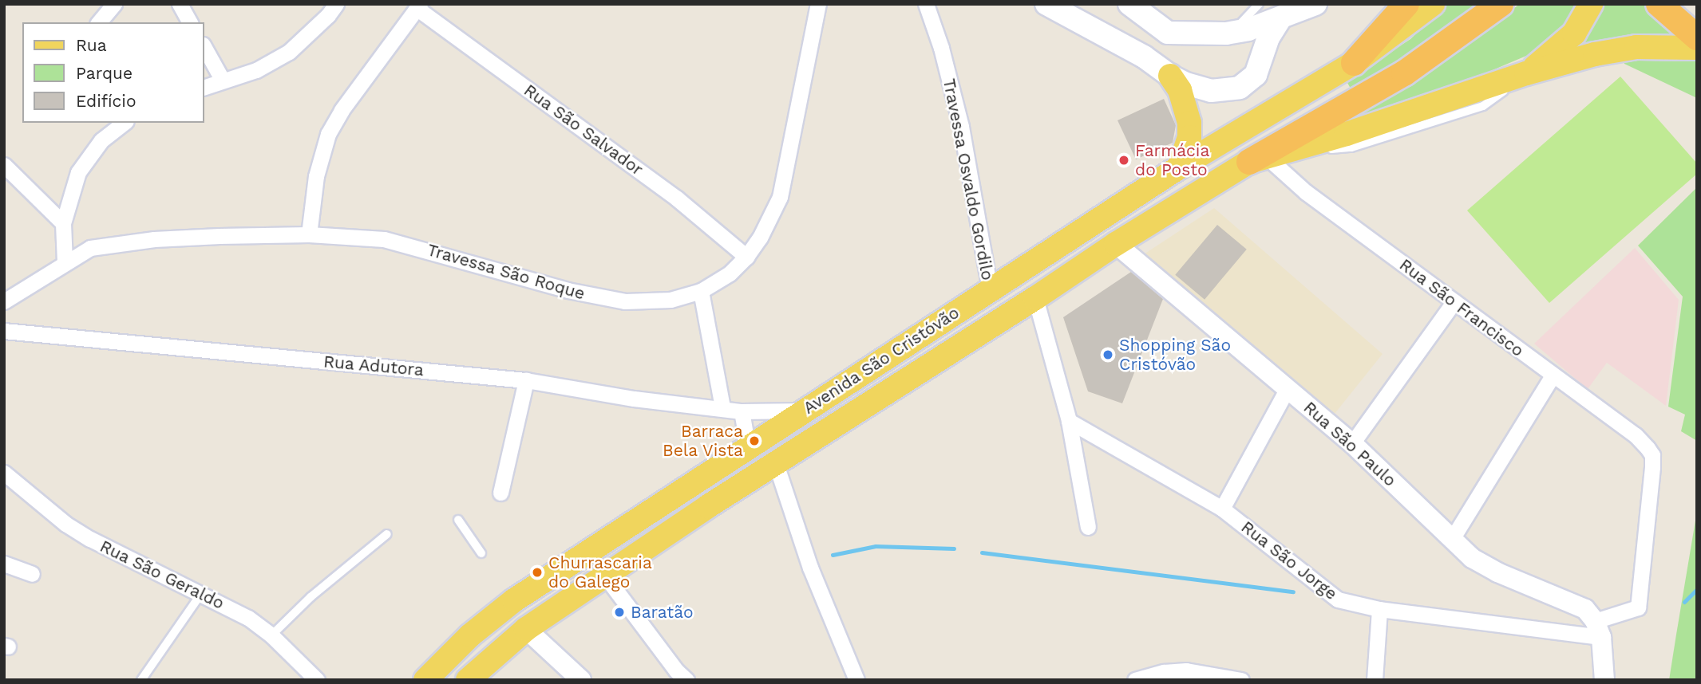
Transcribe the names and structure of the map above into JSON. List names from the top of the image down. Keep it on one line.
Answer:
{"streets":{"main road":["Avenida São Cristóvão"],"street":["Rua São Salvador","Travessa Osvaldo Gordilo","Travessa São Roque","Rua São Francisco","Rua Adutora","Rua São Paulo","Rua São Jorge","Rua São Geraldo"]},"crossings":[["Rua São Salvador","Travessa São Roque"],["Travessa Osvaldo Gordilo","Avenida São Cristóvão"],["Rua São Francisco","Avenida São Cristóvão"],["Rua São Francisco","Rua São Paulo"],["Rua São Francisco","Rua São Jorge"],["Avenida São Cristóvão","Rua Adutora"],["Avenida São Cristóvão","Rua São Paulo"],["Rua São Paulo","Rua São Jorge"]],"places":["Farmácia do Posto","Shopping São Cristóvão","Barraca Bela Vista","Churrascaria do Galego","Baratão"],"legend":["Rua","Parque","Edifício"]}
